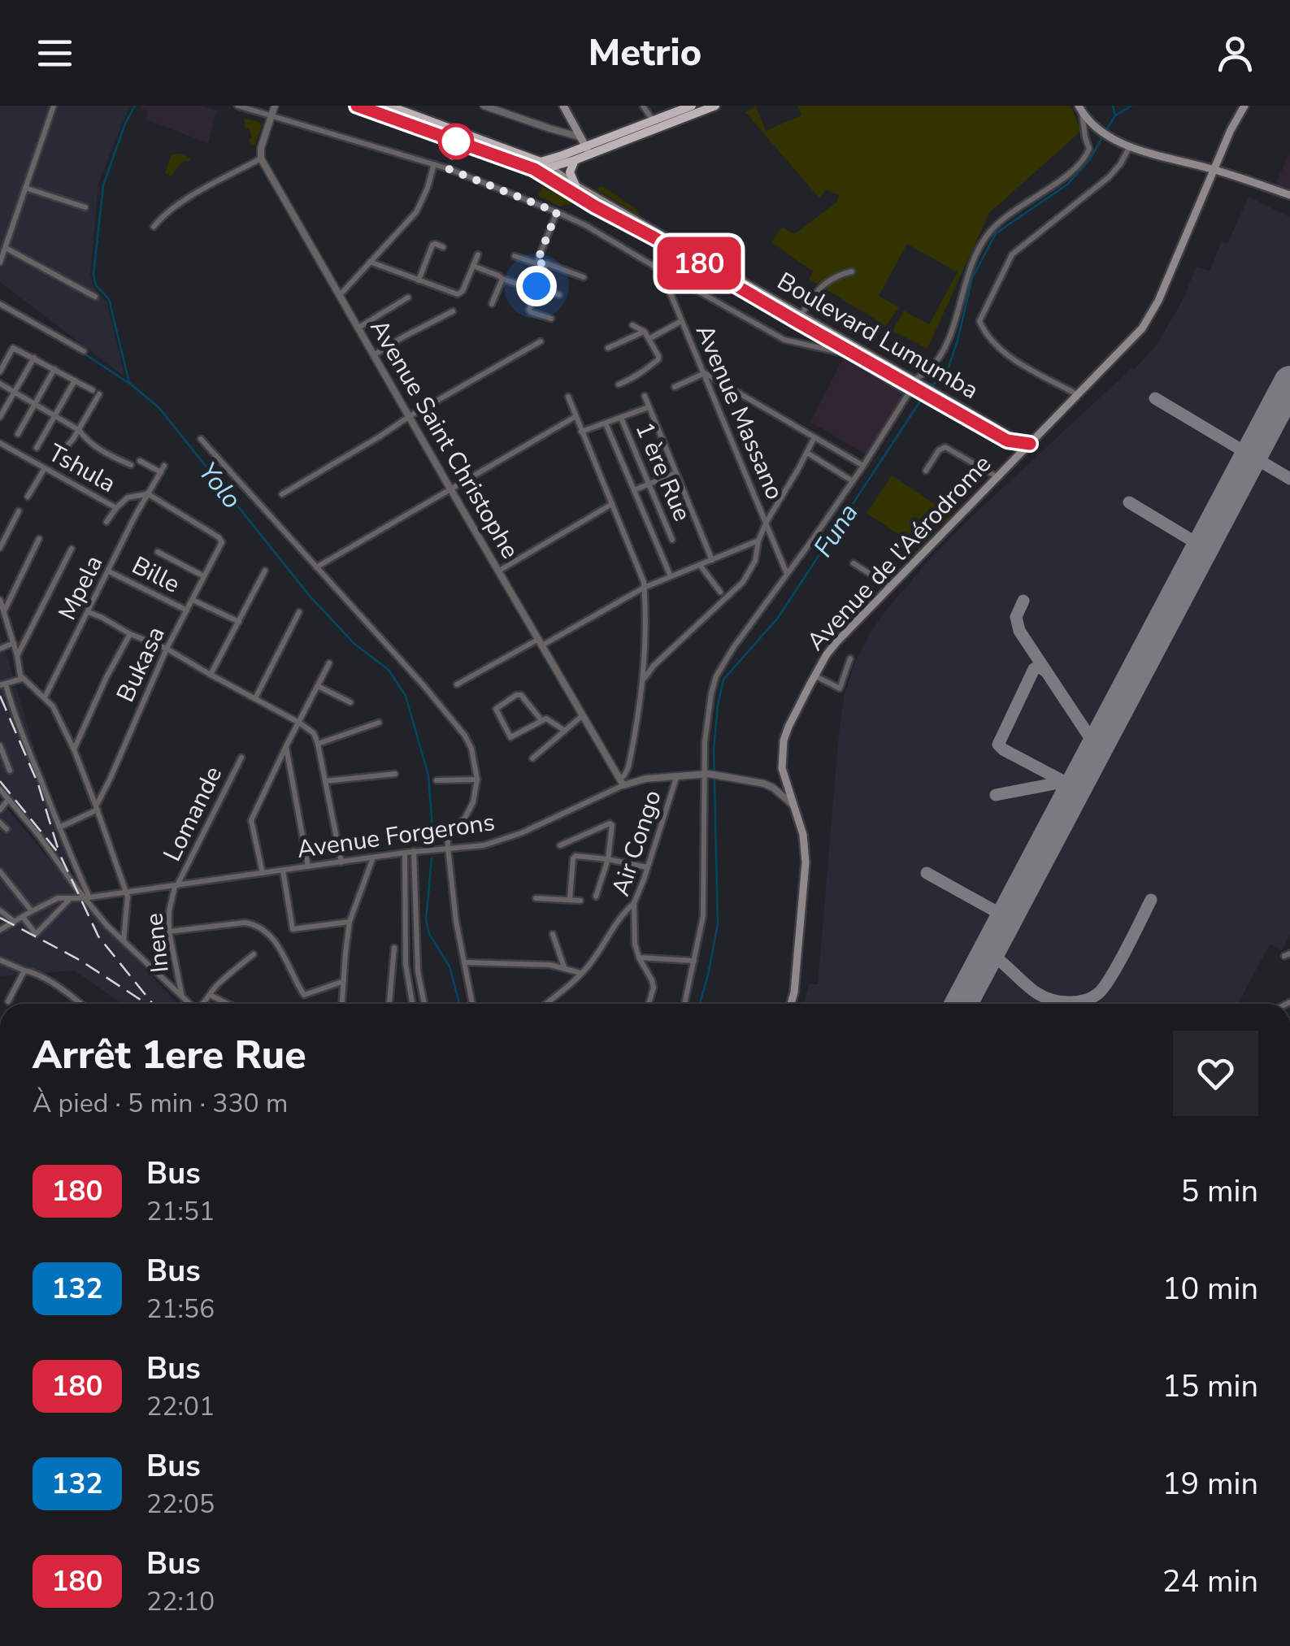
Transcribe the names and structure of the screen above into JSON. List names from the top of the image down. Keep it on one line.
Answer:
{"streets":{"highway":["Boulevard Lumumba"],"main road":["Avenue de l’Aérodrome"],"street":["Avenue Massano","Avenue Saint Christophe","Tshula","1 ère Rue","Bille","Mpela","Bukasa","Lomande","Avenue Forgerons","Air Congo","Inene"]},"crossings":[["Boulevard Lumumba","Avenue de l’Aérodrome"],["Avenue Saint Christophe","Avenue Forgerons"],["Tshula","Mpela"],["Tshula","Bukasa"],["Avenue de l’Aérodrome","Avenue Forgerons"],["Bille","Mpela"],["Bille","Bukasa"],["Mpela","Bukasa"],["Lomande","Avenue Forgerons"],["Lomande","Inene"],["Avenue Forgerons","Air Congo"],["Avenue Forgerons","Inene"]],"water":["Yolo","Funa"],"lines":["bus line 180"],"page":{"header":"Metrio","on_map":"180","heading":["Arrêt 1ere Rue","À pied · 5 min · 330 m"],"list":[{"mark":"180","name":"Bus","note":"21:51","value":"5 min"},{"mark":"132","name":"Bus","note":"21:56","value":"10 min"},{"mark":"180","name":"Bus","note":"22:01","value":"15 min"},{"mark":"132","name":"Bus","note":"22:05","value":"19 min"},{"mark":"180","name":"Bus","note":"22:10","value":"24 min"}]}}
